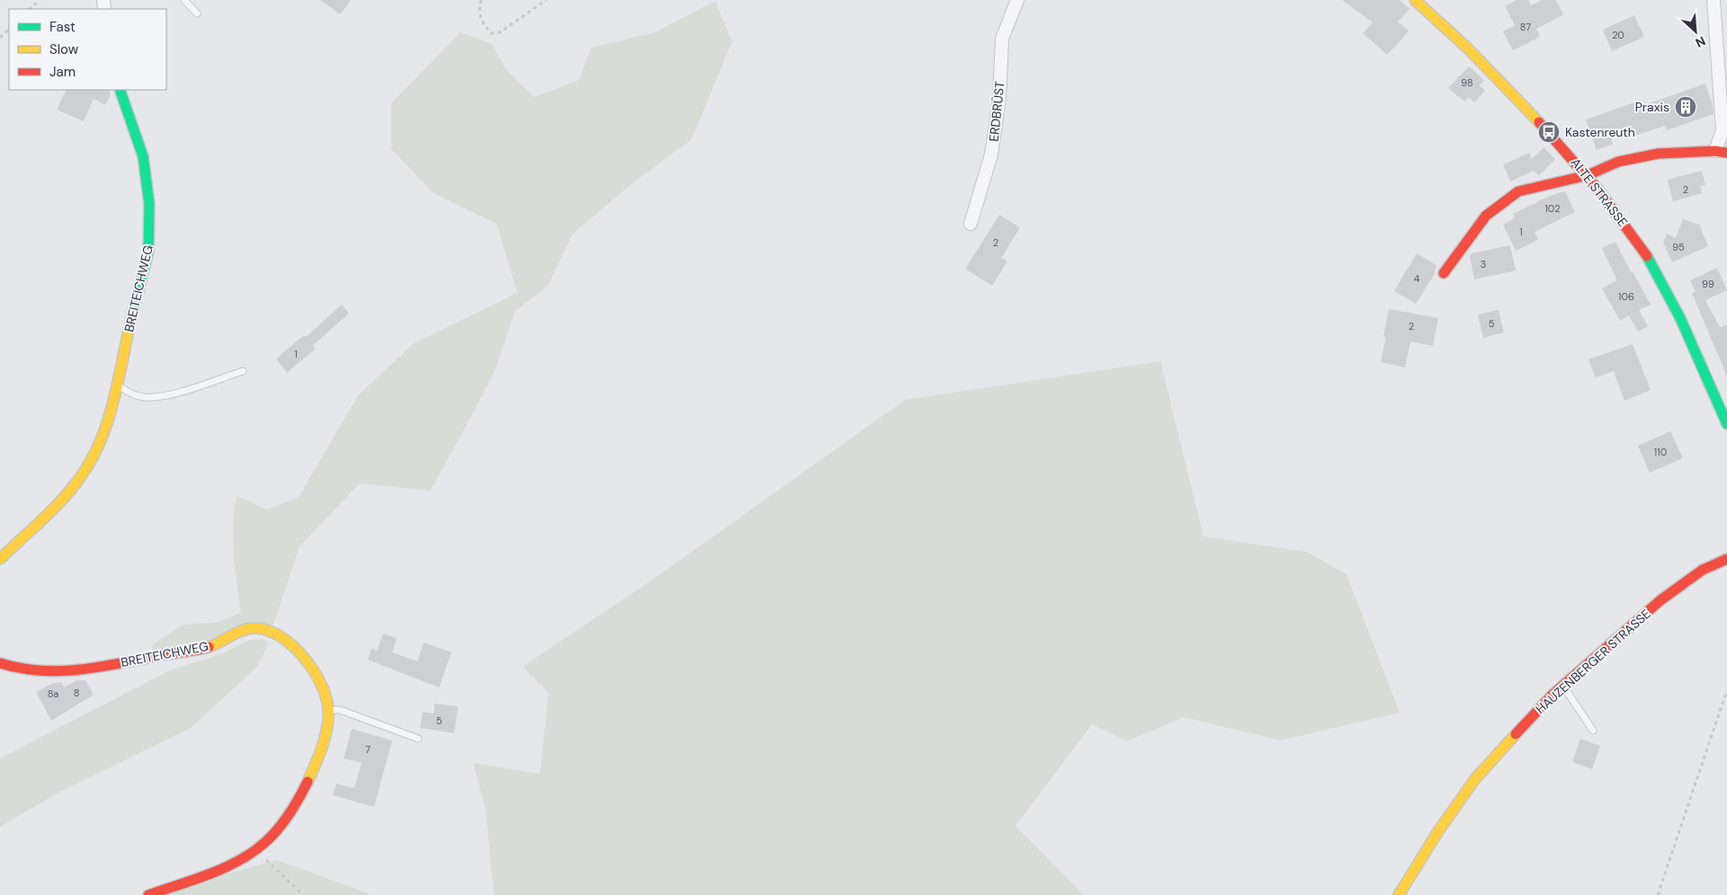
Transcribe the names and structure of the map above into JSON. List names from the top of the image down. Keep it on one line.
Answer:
{"streets":{"street":["ERDBRÜST","ALTE STRASSE","BREITEICHWEG","HAUZENBERGER STRASSE"]},"places":{"building":["Praxis"],"bus stop":["Kastenreuth"]},"house_numbers":["87","20","98","2","102","1","2","95","3","4","99","106","5","2","1","110","8","8a","5","7"],"legend":["Fast","Slow","Jam"],"north":"bottom right"}
